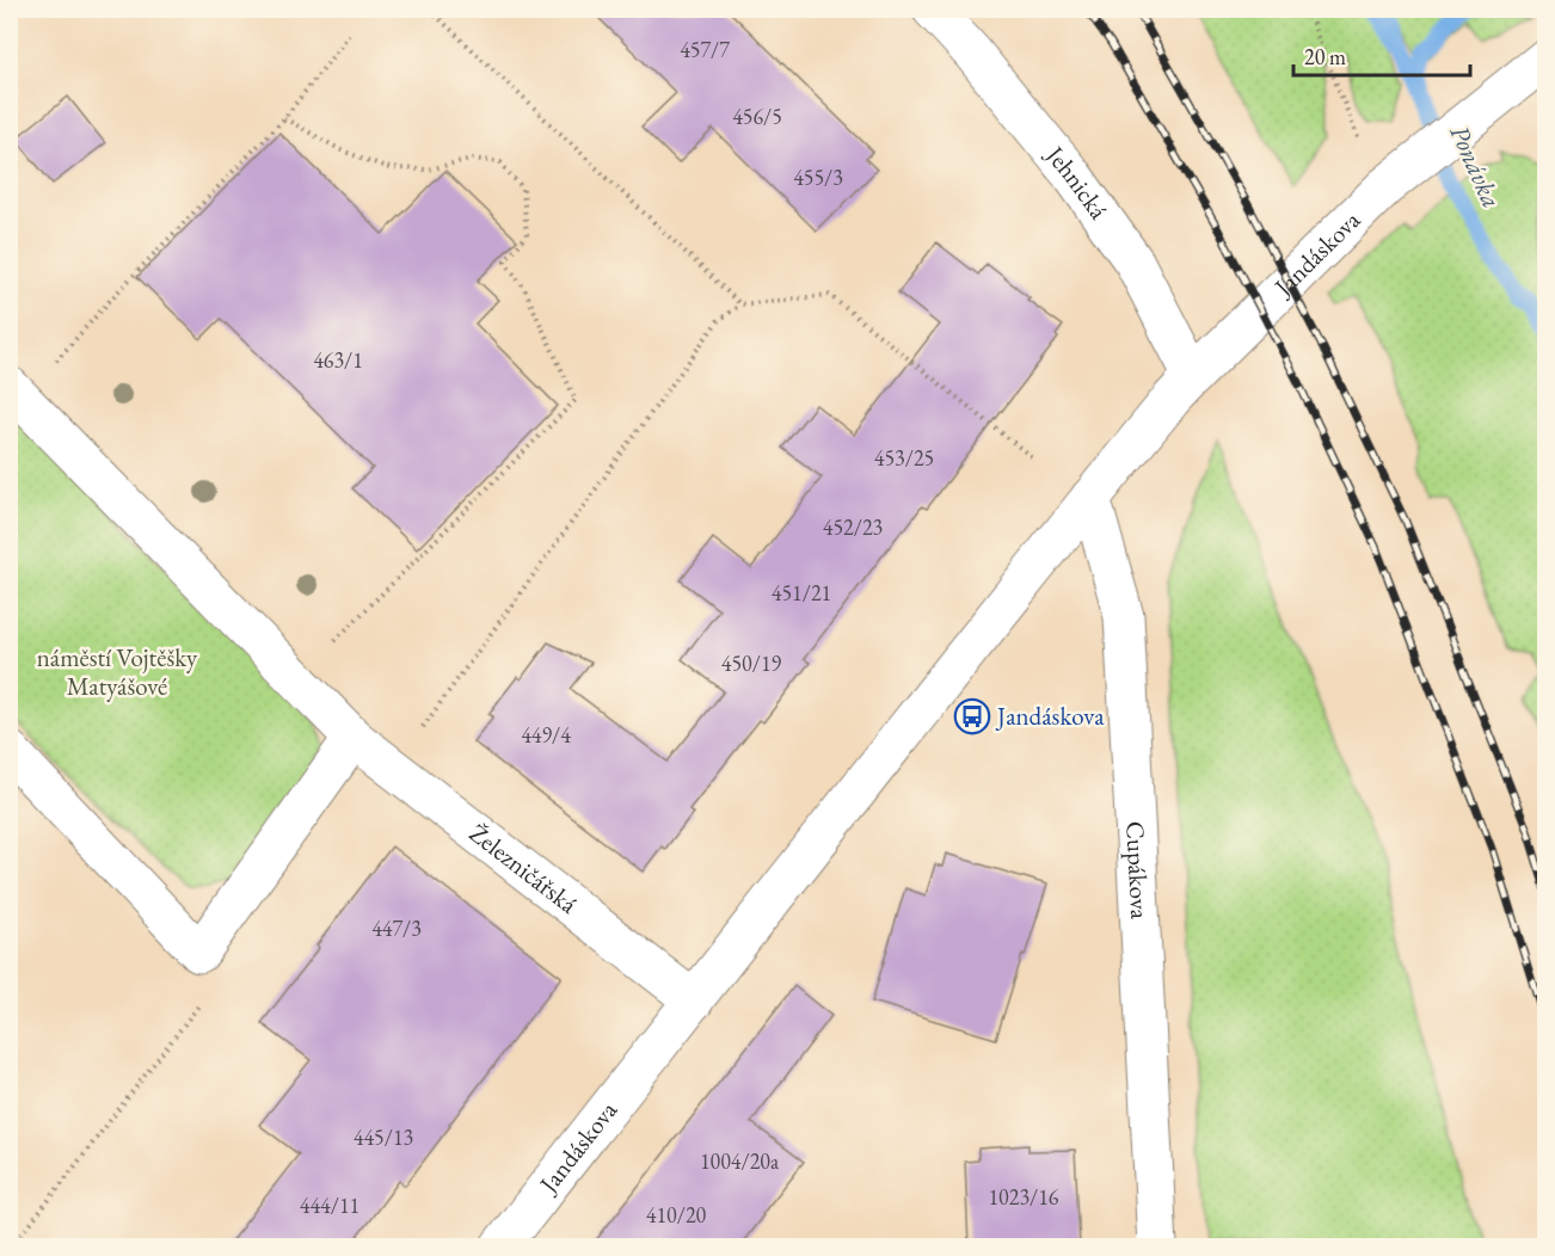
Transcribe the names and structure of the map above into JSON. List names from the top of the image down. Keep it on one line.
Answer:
{"streets":{"street":["Jehnická","Jandáskova","Železničářská","Cupákova"]},"crossings":[["Jehnická","Jandáskova"],["Jandáskova","Železničářská"],["Jandáskova","Cupákova"]],"water":["Ponávka"],"parks":["náměstí Vojtěšky Matyášové"],"places":{"bus stop":["Jandáskova"]},"house_numbers":["457/7","456/5","455/3","463/1","453/25","452/23","451/21","450/19","449/4","447/3","445/13","1004/20a","1023/16","444/11","410/20"],"scale_bar":"20 m"}
